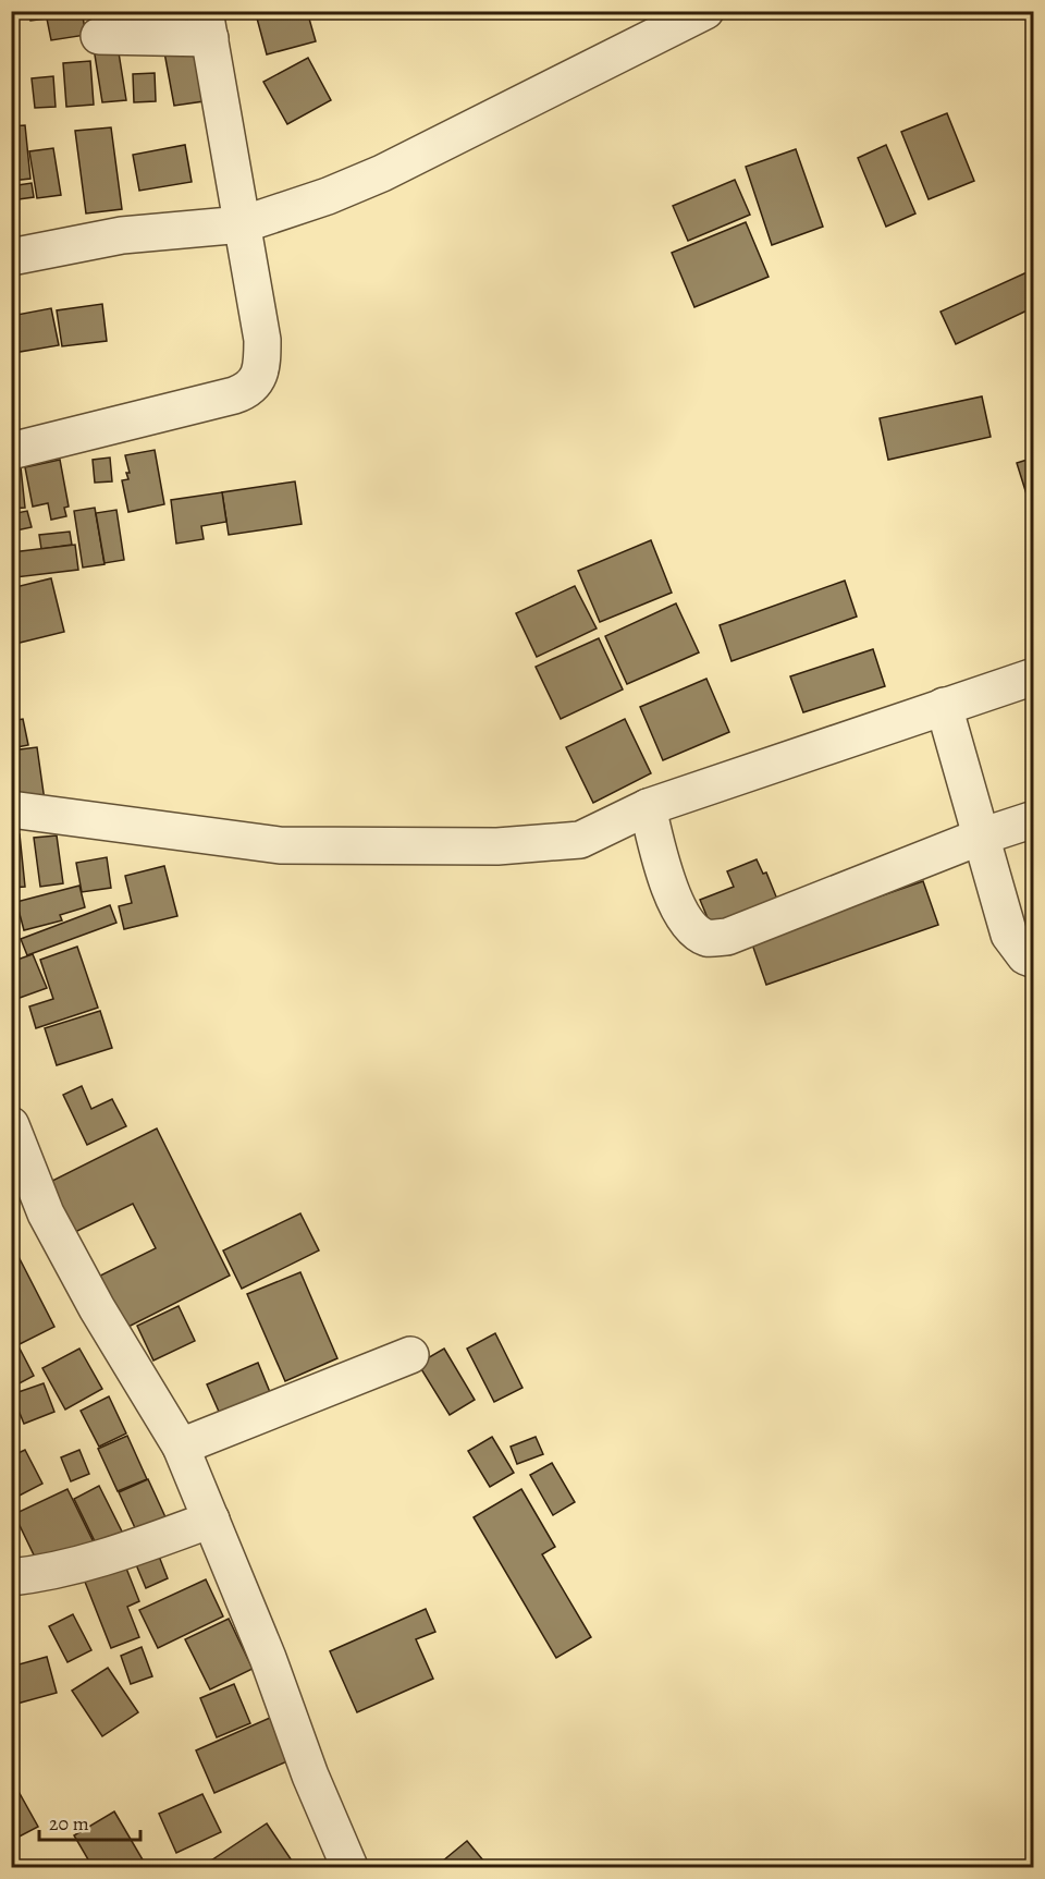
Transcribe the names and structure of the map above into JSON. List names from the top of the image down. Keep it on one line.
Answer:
{"scale_bar":"20 m"}
